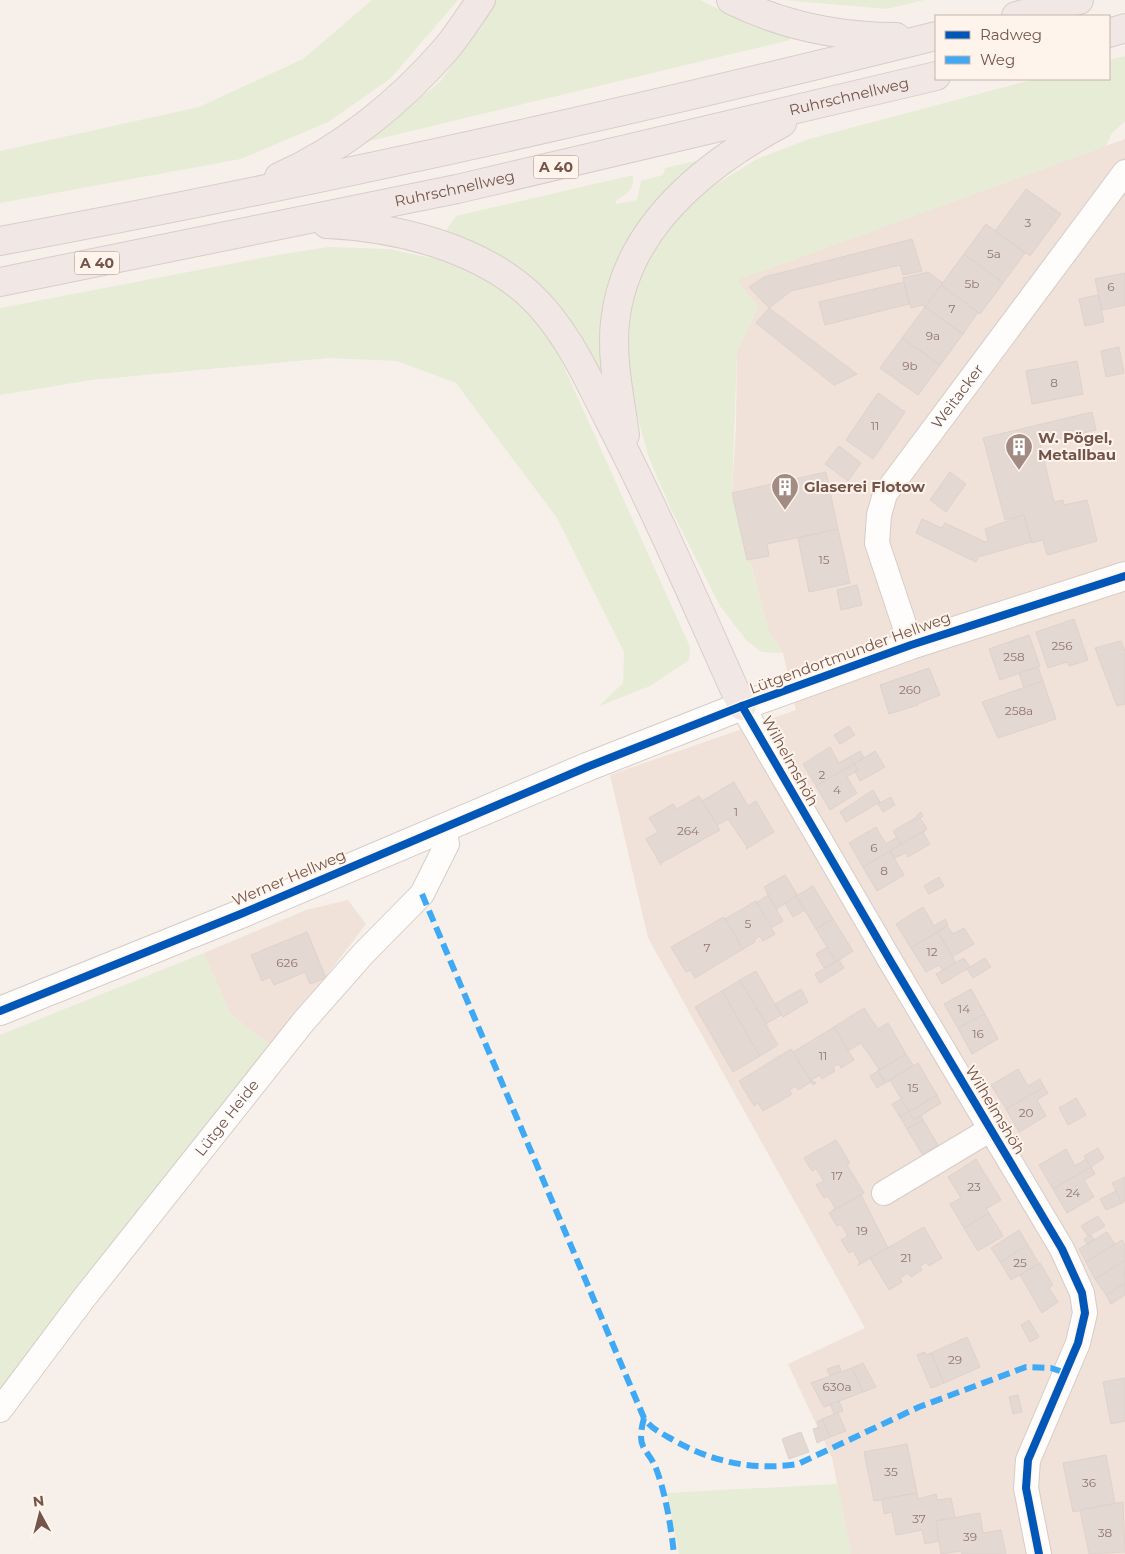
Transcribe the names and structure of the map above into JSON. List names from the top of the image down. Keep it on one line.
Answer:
{"streets":{"highway":["Ruhrschnellweg","A 40"],"main road":["Lütgendortmunder Hellweg","Werner Hellweg"],"street":["Weitacker","Wilhelmshöh","Lütge Heide"]},"crossings":[["Weitacker","Lütgendortmunder Hellweg"],["Lütgendortmunder Hellweg","Wilhelmshöh"],["Lütgendortmunder Hellweg","Werner Hellweg"],["Werner Hellweg","Lütge Heide"]],"places":{"building":["W. Pögel, Metallbau","Glaserei Flotow"]},"house_numbers":["3","5a","5b","6","7","9a","9b","8","11","15","256","258","260","258a","2","4","1","264","6","8","5","7","12","626","14","16","11","15","20","17","23","24","19","21","25","29","630a","35","36","37","38","39"],"legend":["Radweg","Weg"],"north":"top"}
